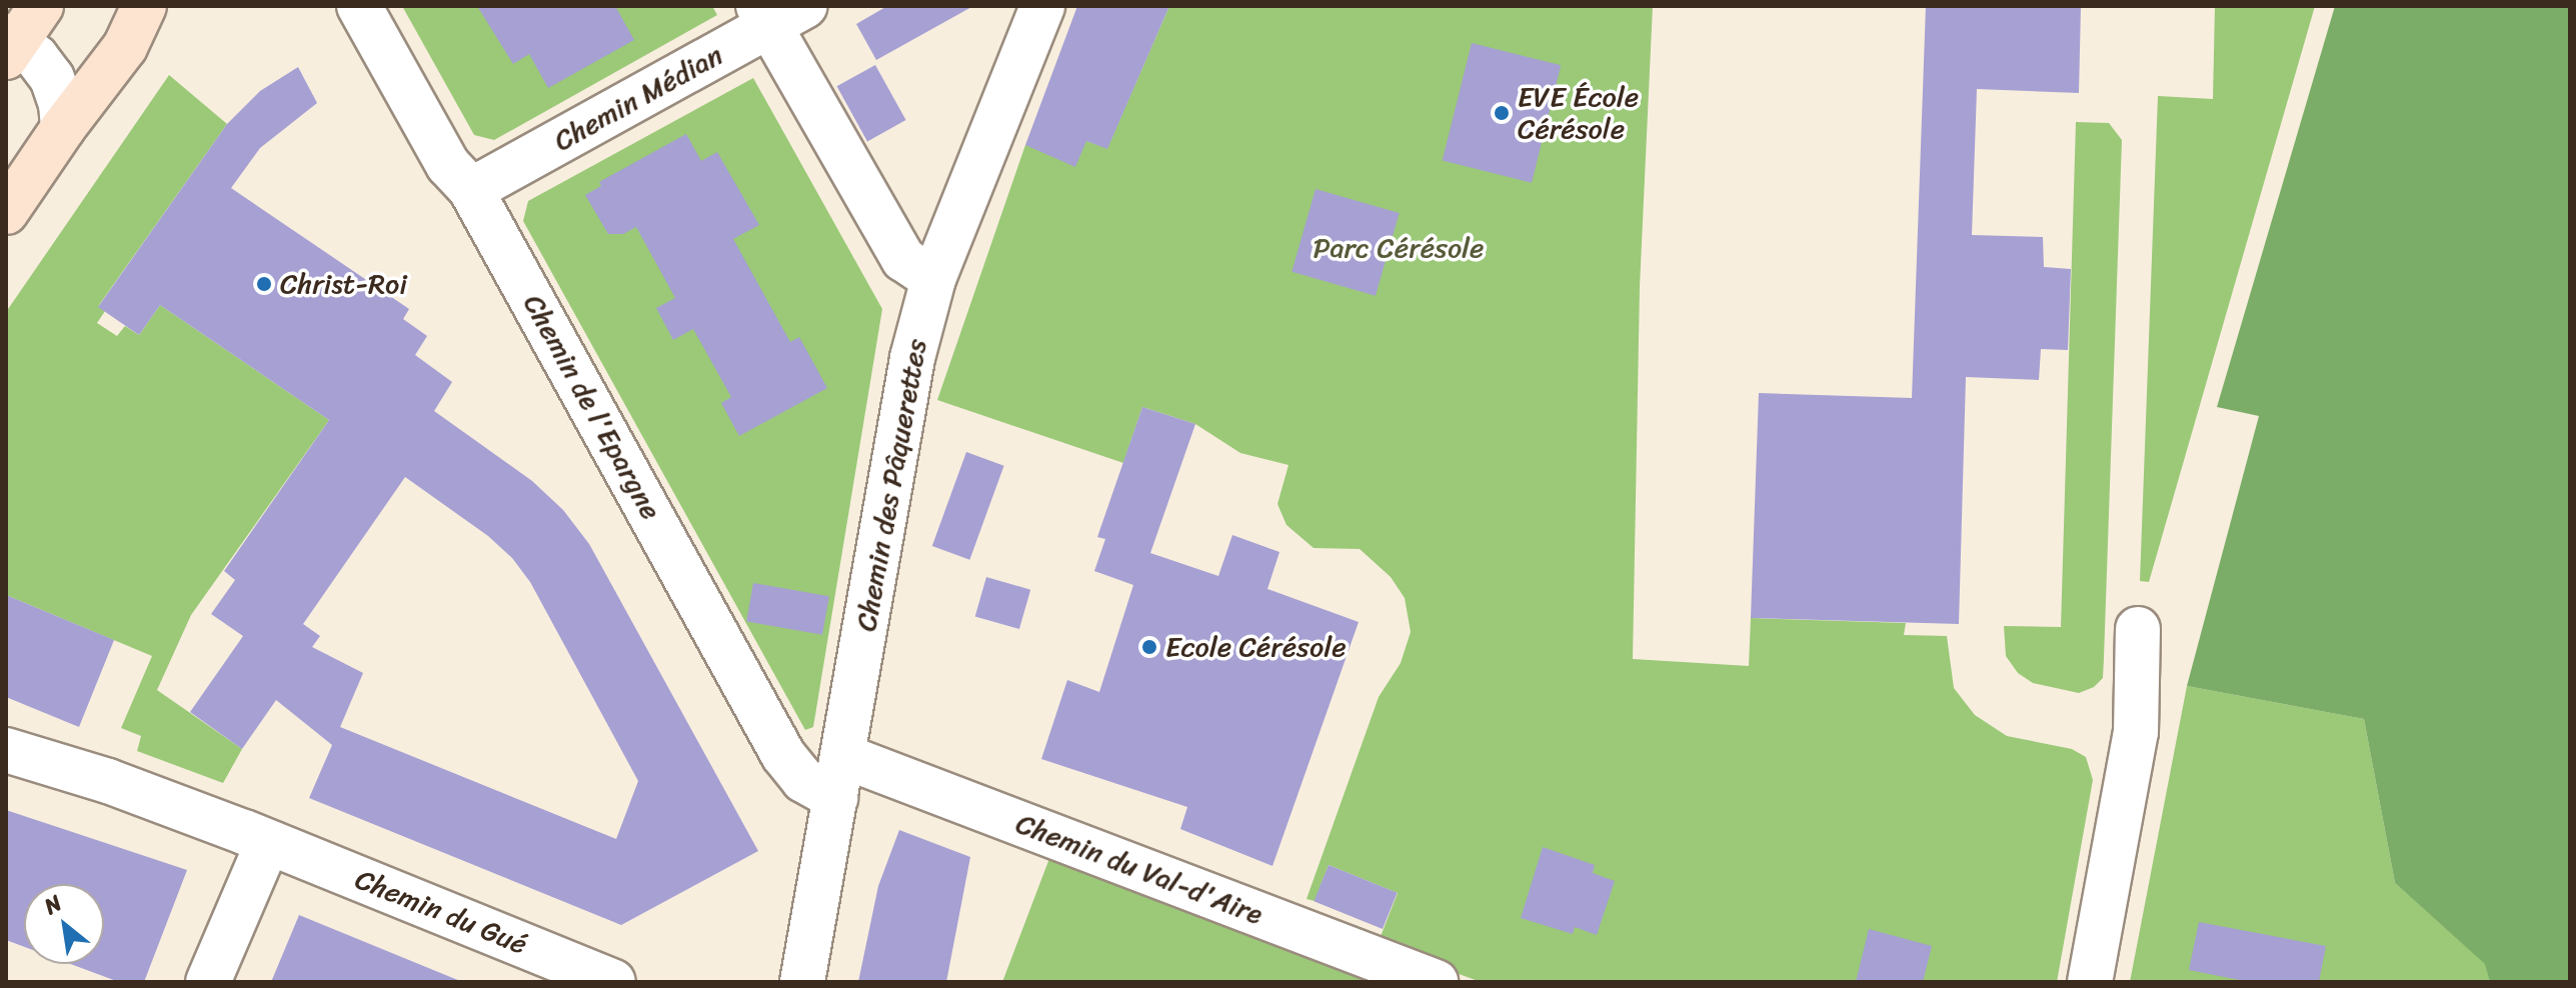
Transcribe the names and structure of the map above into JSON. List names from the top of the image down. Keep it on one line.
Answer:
{"streets":{"street":["Chemin Médian","Chemin de l'Epargne","Chemin des Pâquerettes","Chemin du Val-d'Aire","Chemin du Gué"]},"crossings":[["Chemin Médian","Chemin de l'Epargne"],["Chemin de l'Epargne","Chemin des Pâquerettes"],["Chemin des Pâquerettes","Chemin du Val-d'Aire"]],"parks":["Parc Cérésole"],"places":["EVE École Cérésole","Christ-Roi","Ecole Cérésole"],"north":"top left"}
